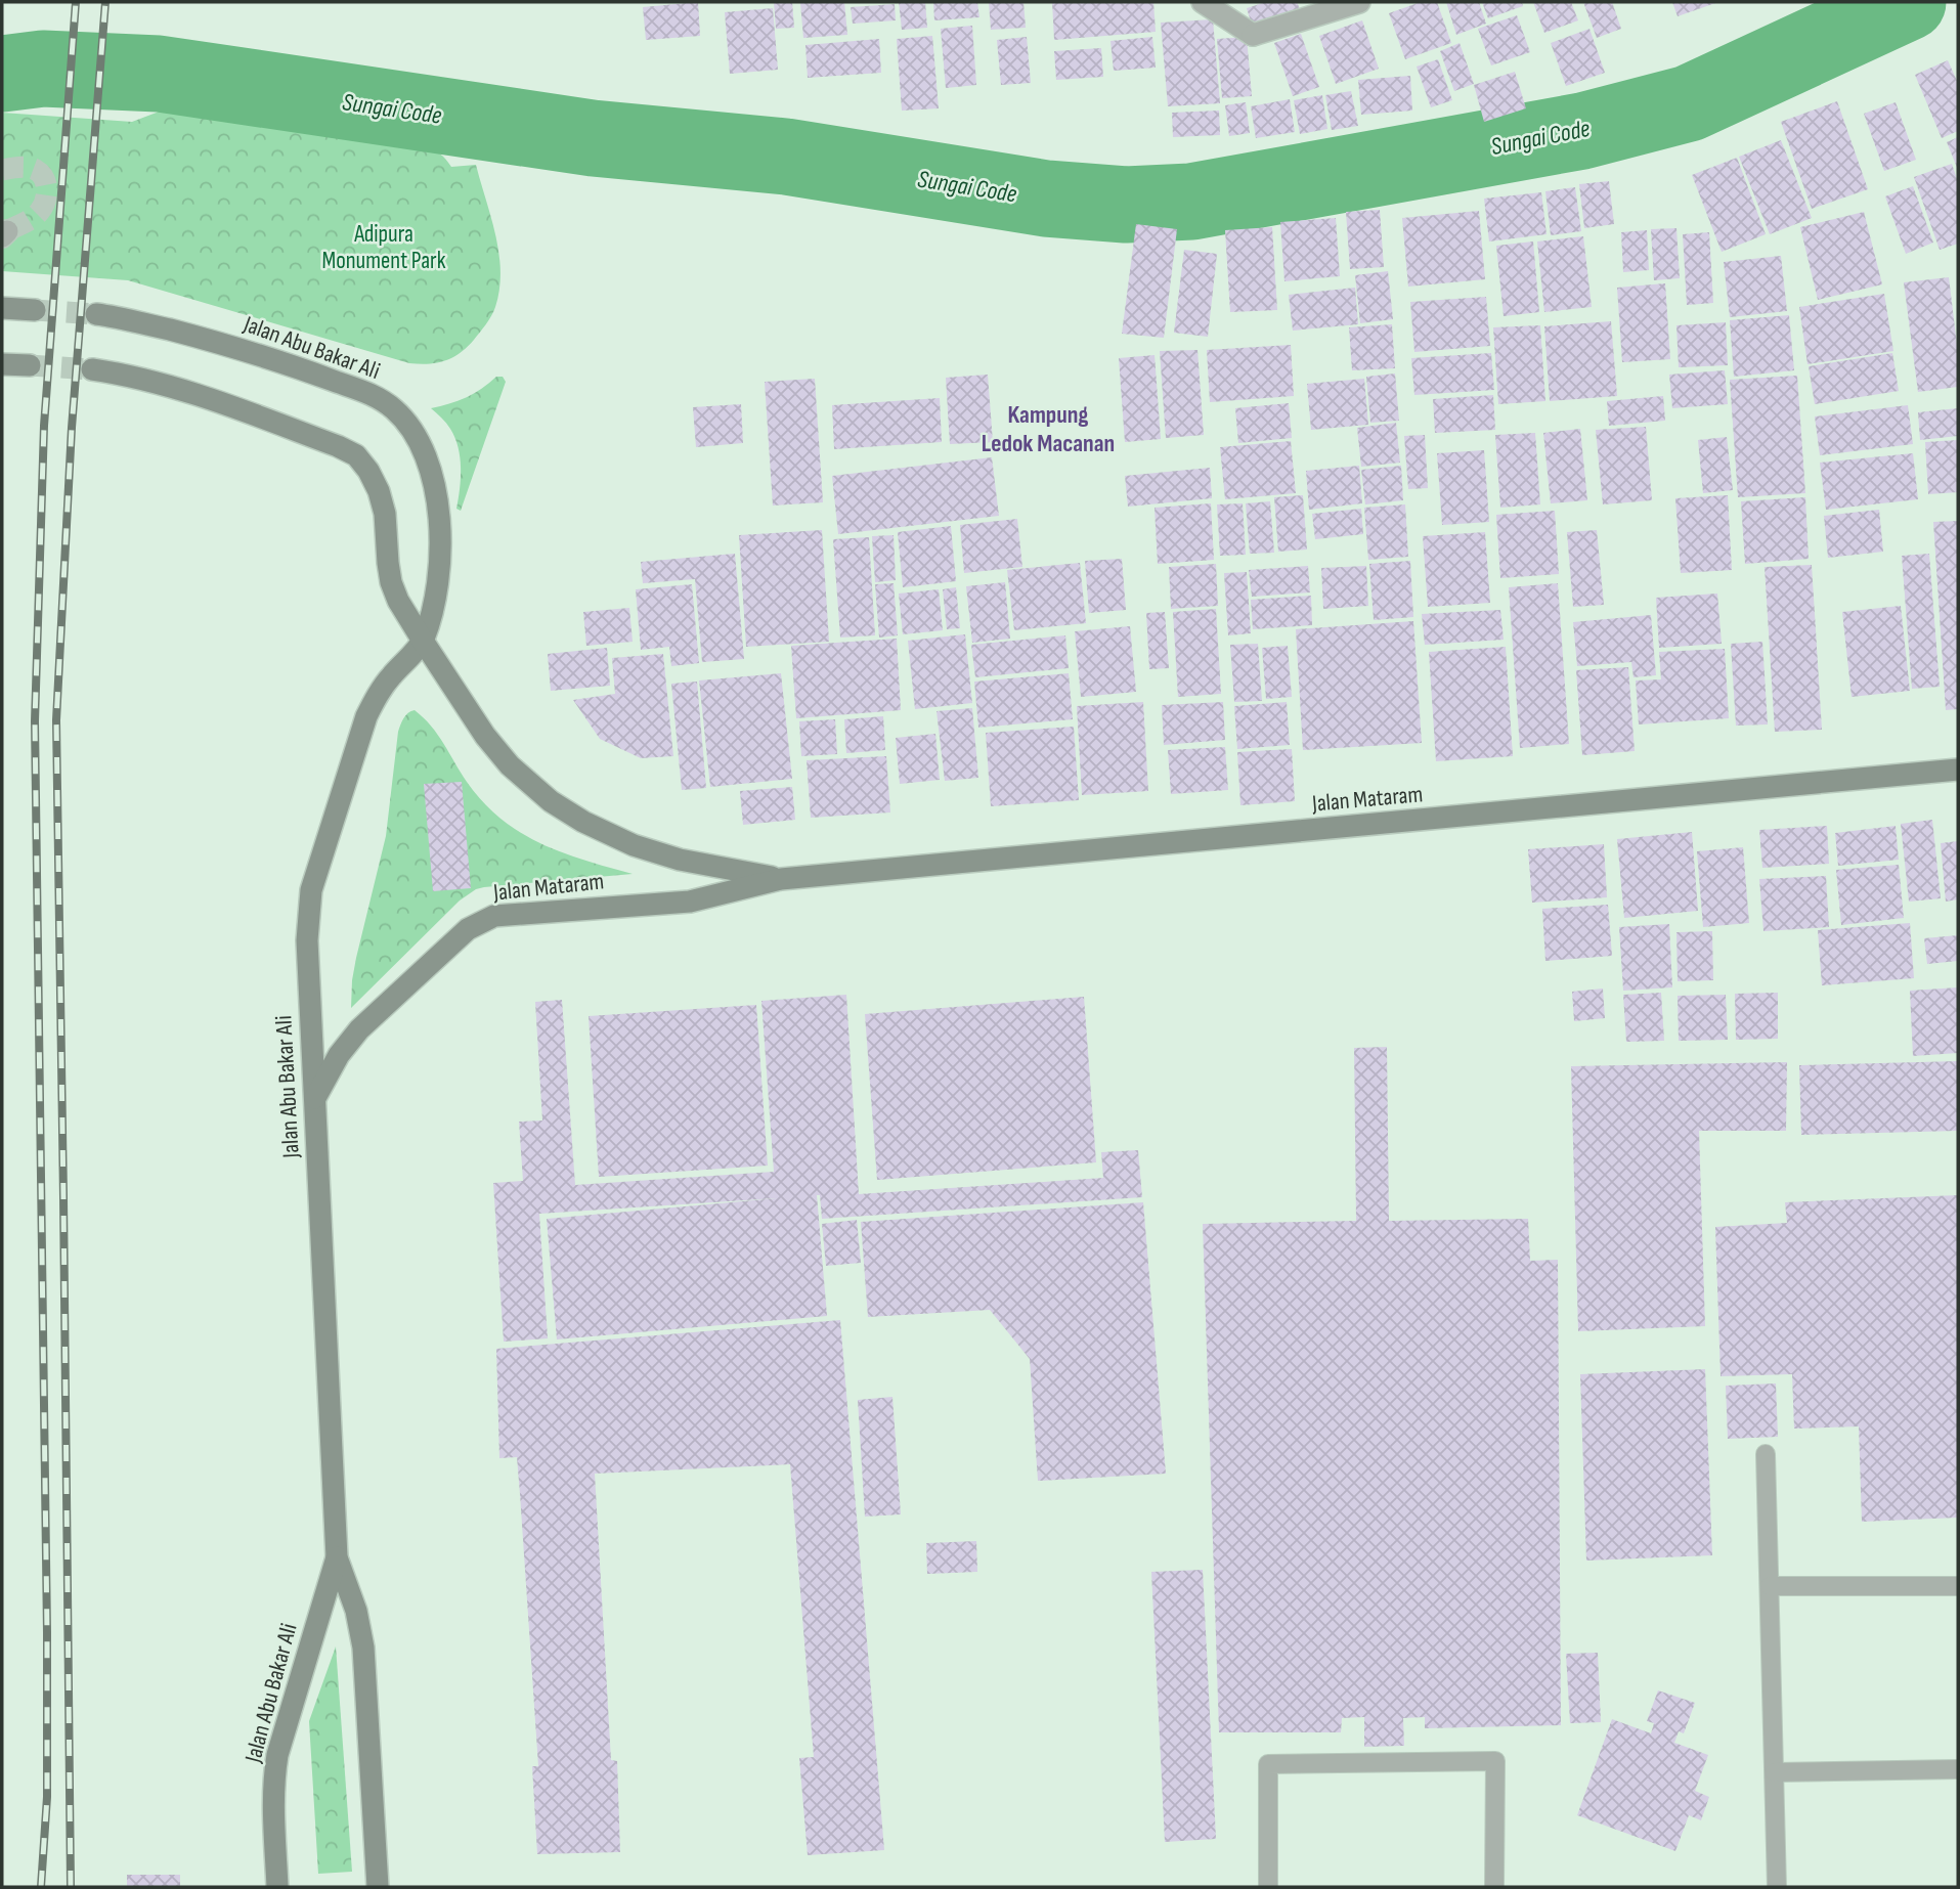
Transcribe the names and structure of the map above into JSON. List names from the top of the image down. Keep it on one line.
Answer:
{"streets":{"main road":["Jalan Abu Bakar Ali","Jalan Mataram"]},"crossings":[["Jalan Abu Bakar Ali","Jalan Mataram"]],"districts":["Kampung Ledok Macanan"],"water":["Sungai Code"],"parks":["Adipura Monument Park"]}
